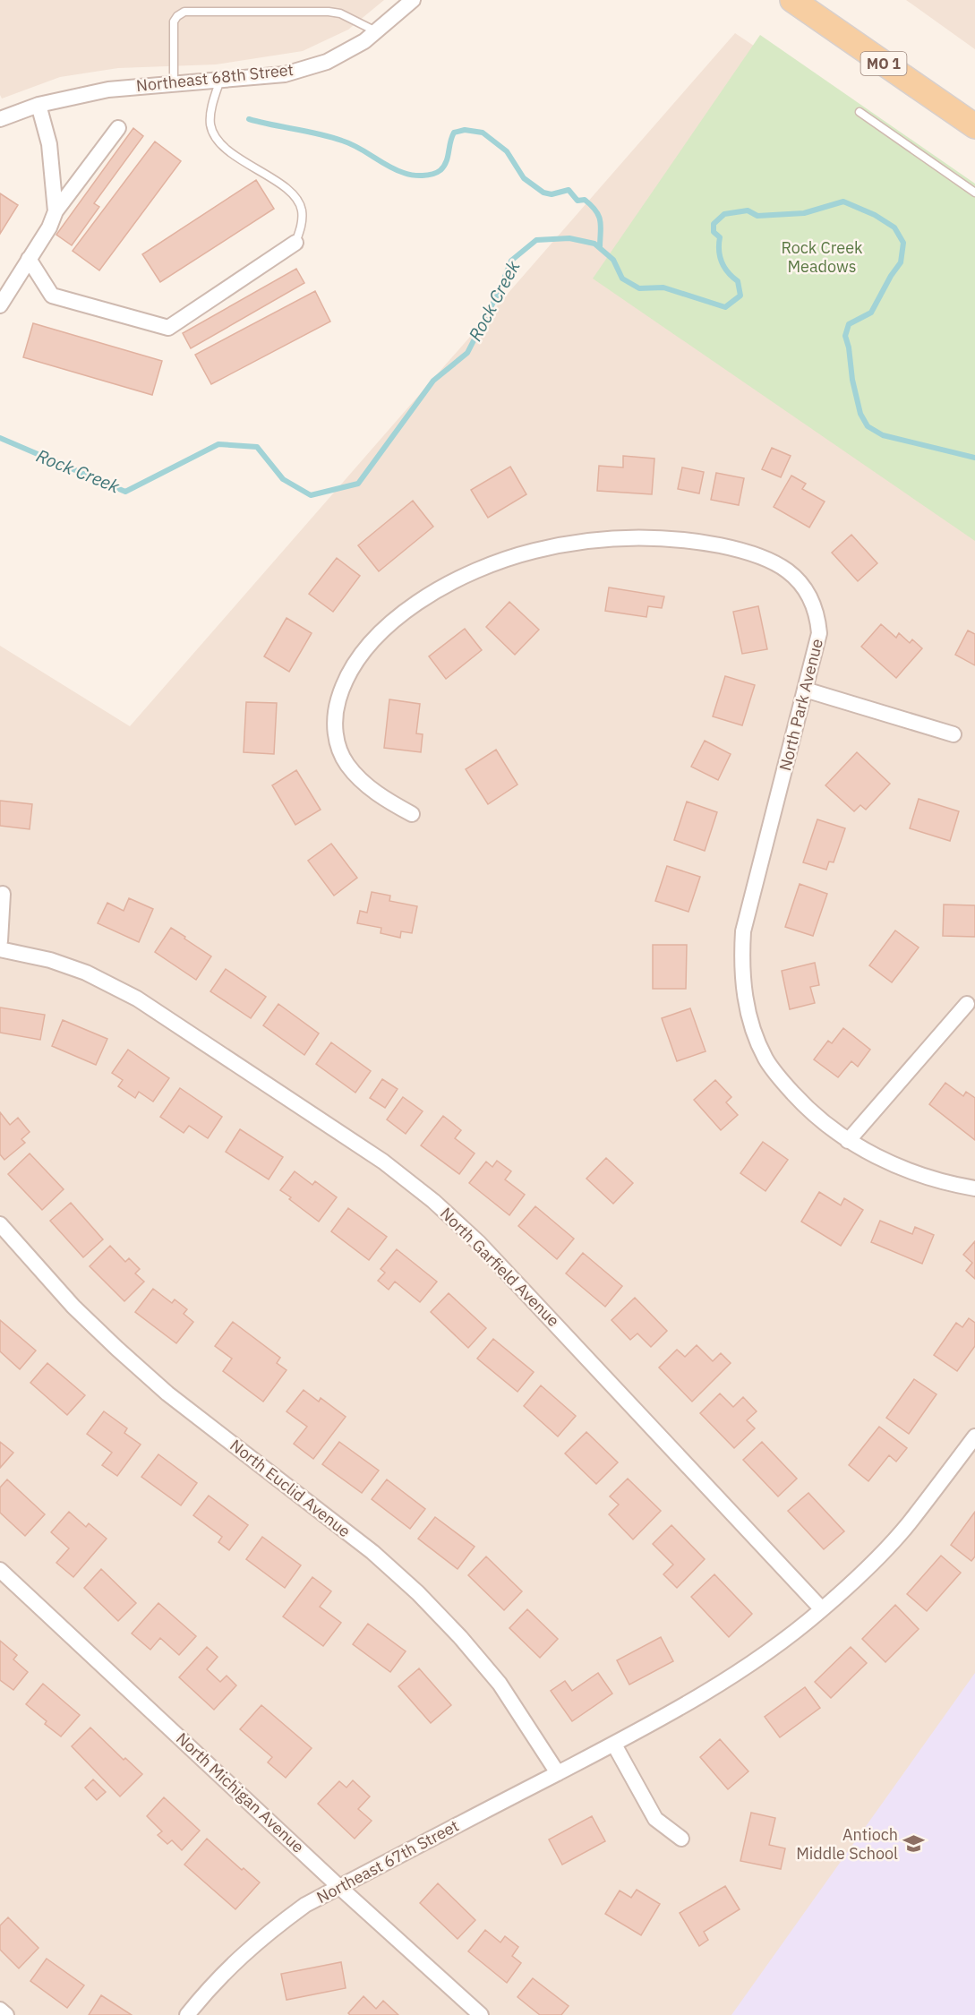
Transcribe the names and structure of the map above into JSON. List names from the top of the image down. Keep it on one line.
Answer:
{"streets":{"main road":["MO 1"],"street":["Northeast 68th Street","North Park Avenue","North Garfield Avenue","North Euclid Avenue","North Michigan Avenue","Northeast 67th Street"]},"crossings":[["North Garfield Avenue","Northeast 67th Street"],["North Euclid Avenue","Northeast 67th Street"],["North Michigan Avenue","Northeast 67th Street"]],"water":["Rock Creek"],"parks":["Rock Creek Meadows"],"places":{"school or university":["Antioch Middle School"]}}
